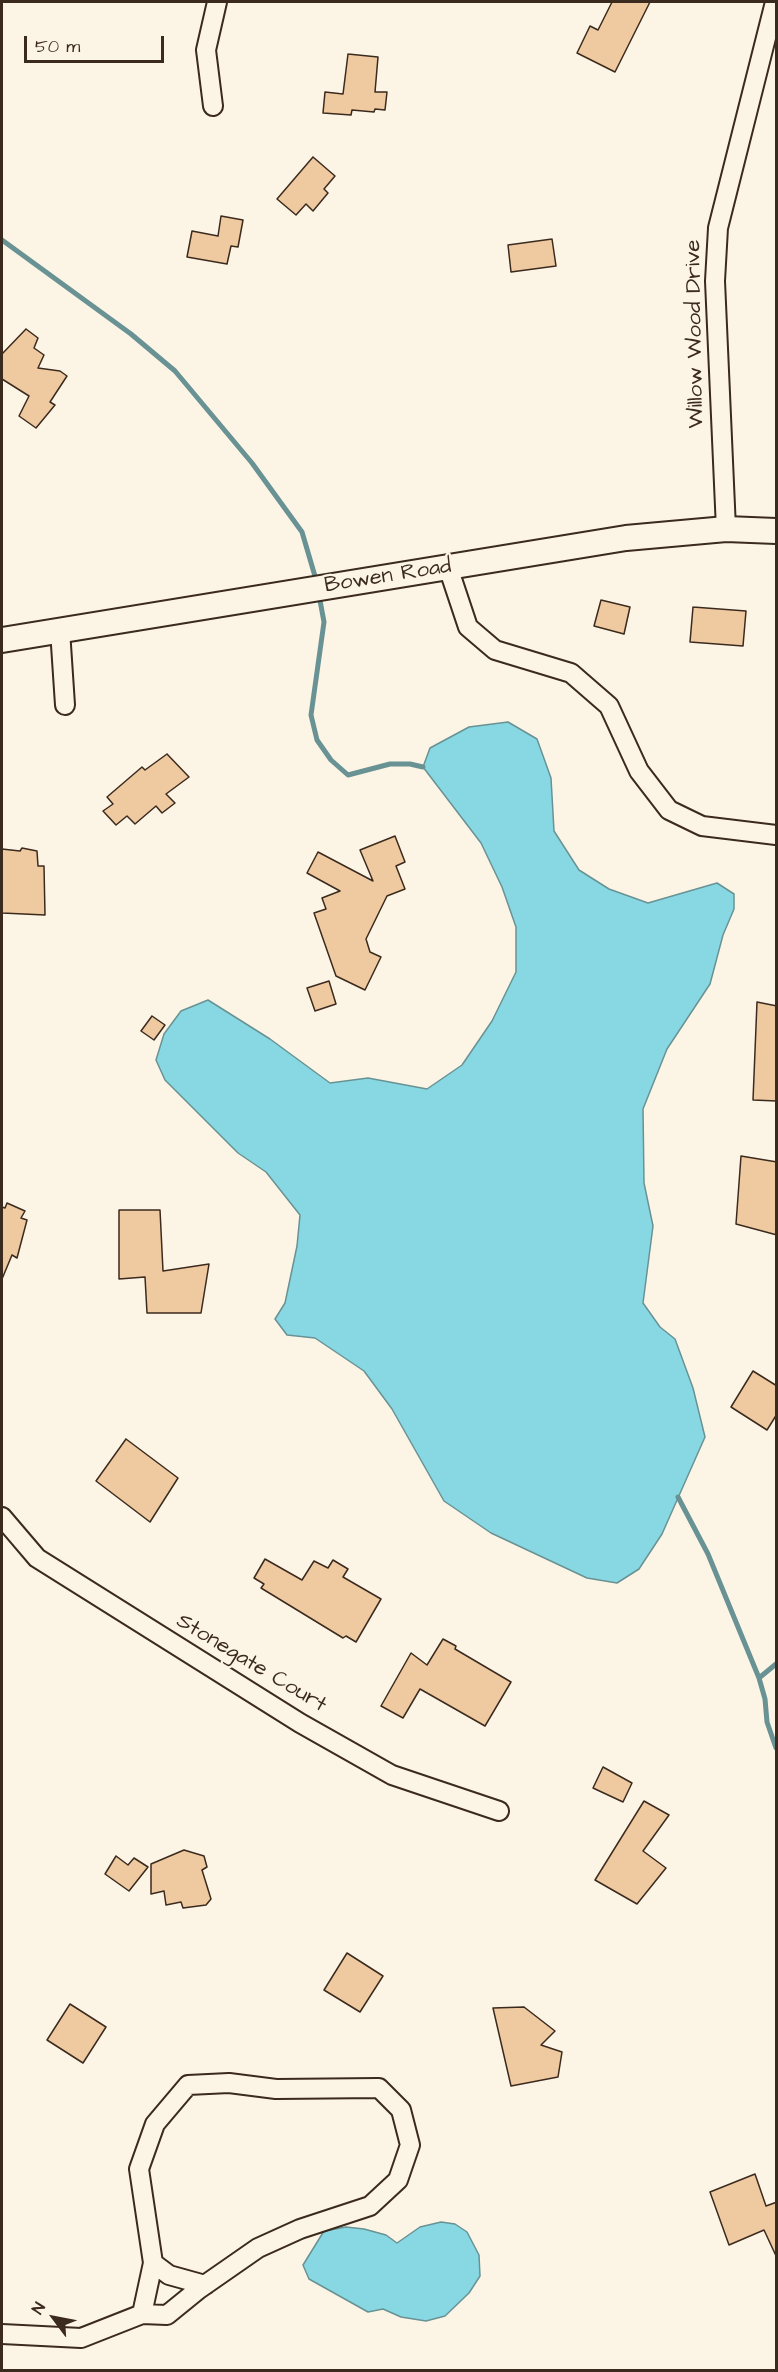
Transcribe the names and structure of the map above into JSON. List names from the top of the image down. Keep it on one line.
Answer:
{"streets":{"street":["Willow Wood Drive","Bowen Road","Stonegate Court"]},"crossings":[["Willow Wood Drive","Bowen Road"]],"scale_bar":"50 m","north":"top left"}
